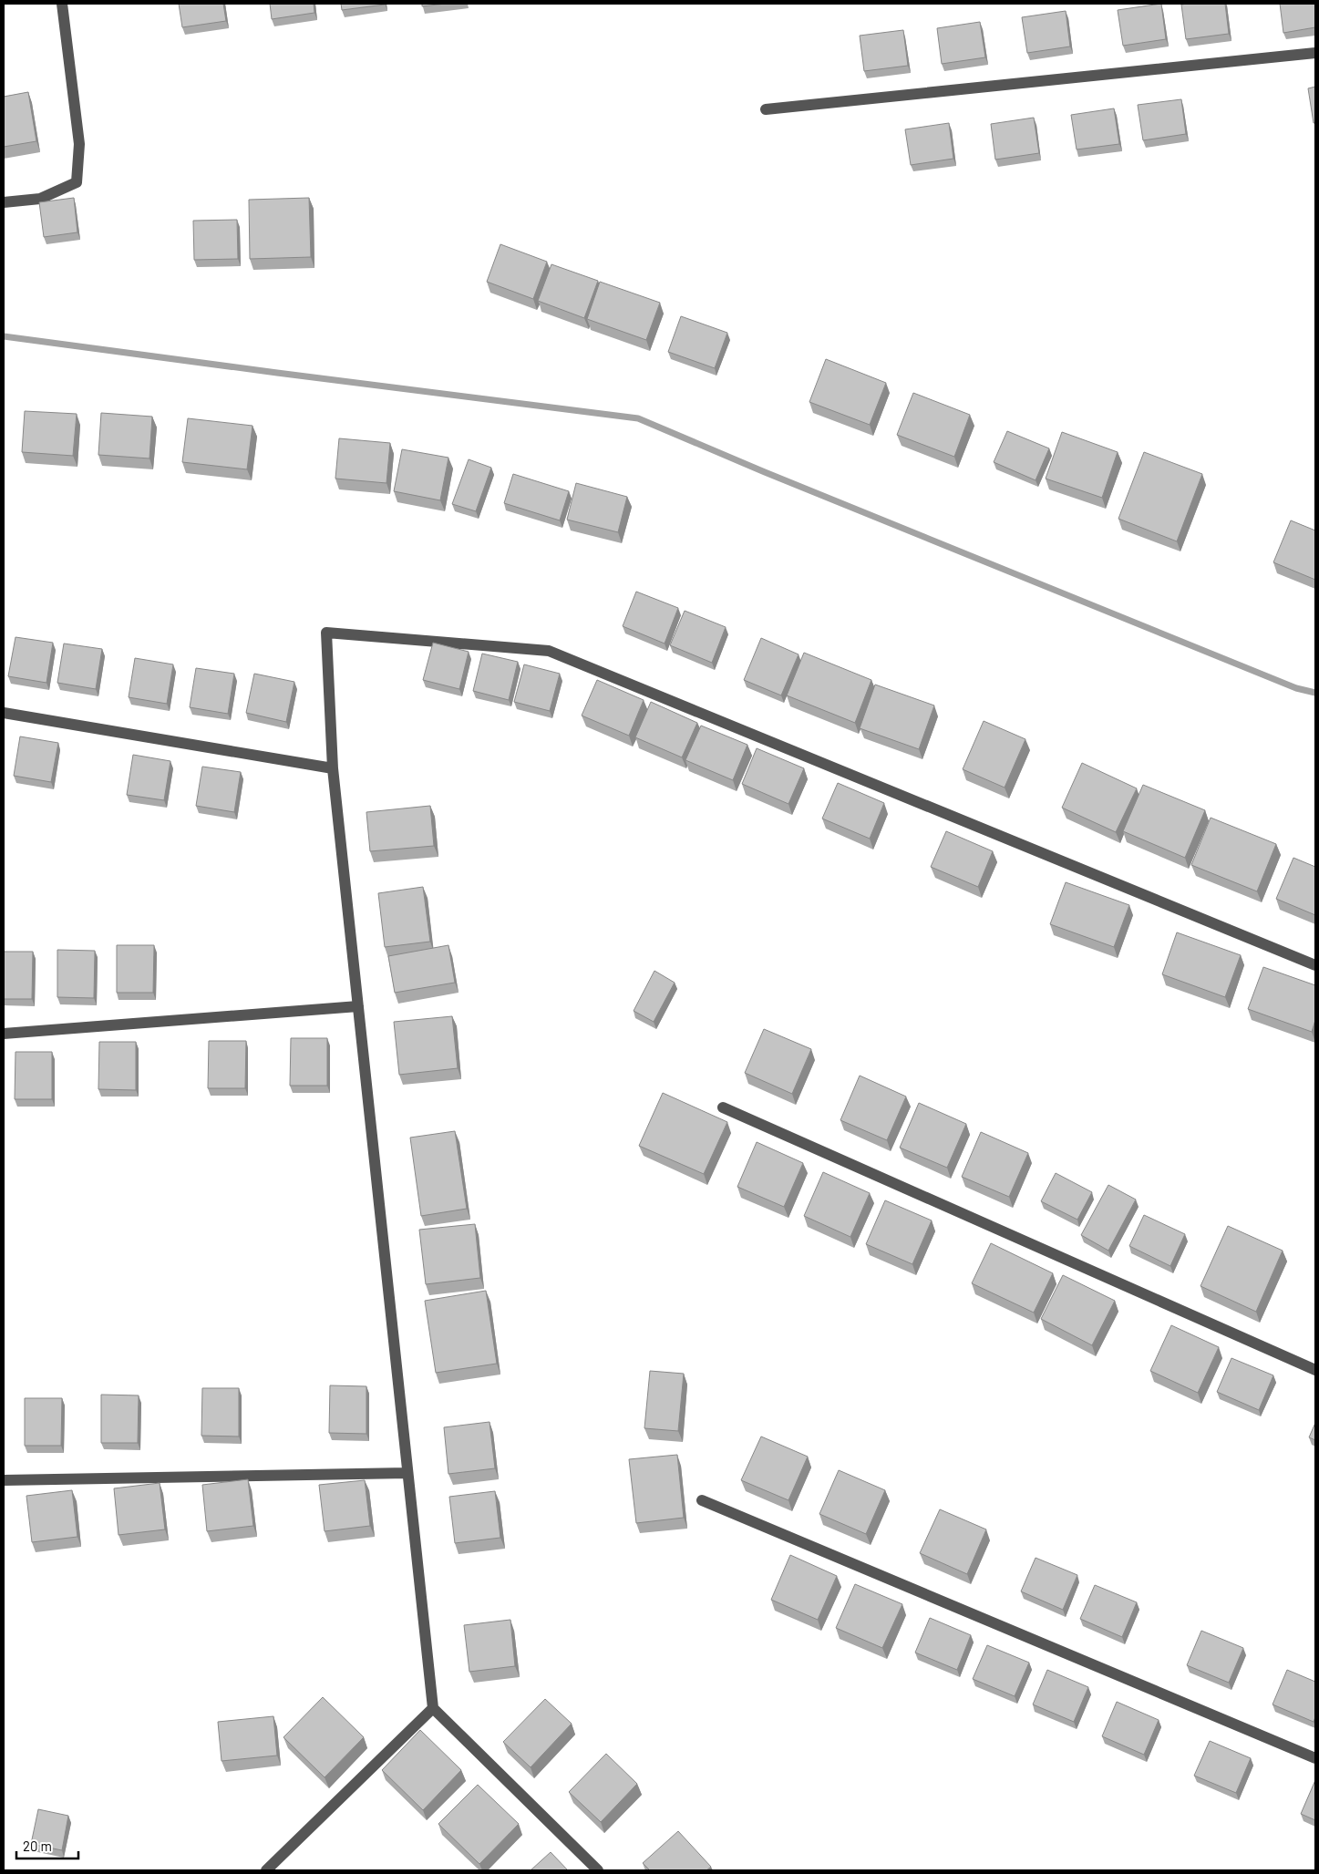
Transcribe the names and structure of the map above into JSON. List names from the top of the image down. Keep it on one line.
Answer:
{"scale_bar":"20 m"}
